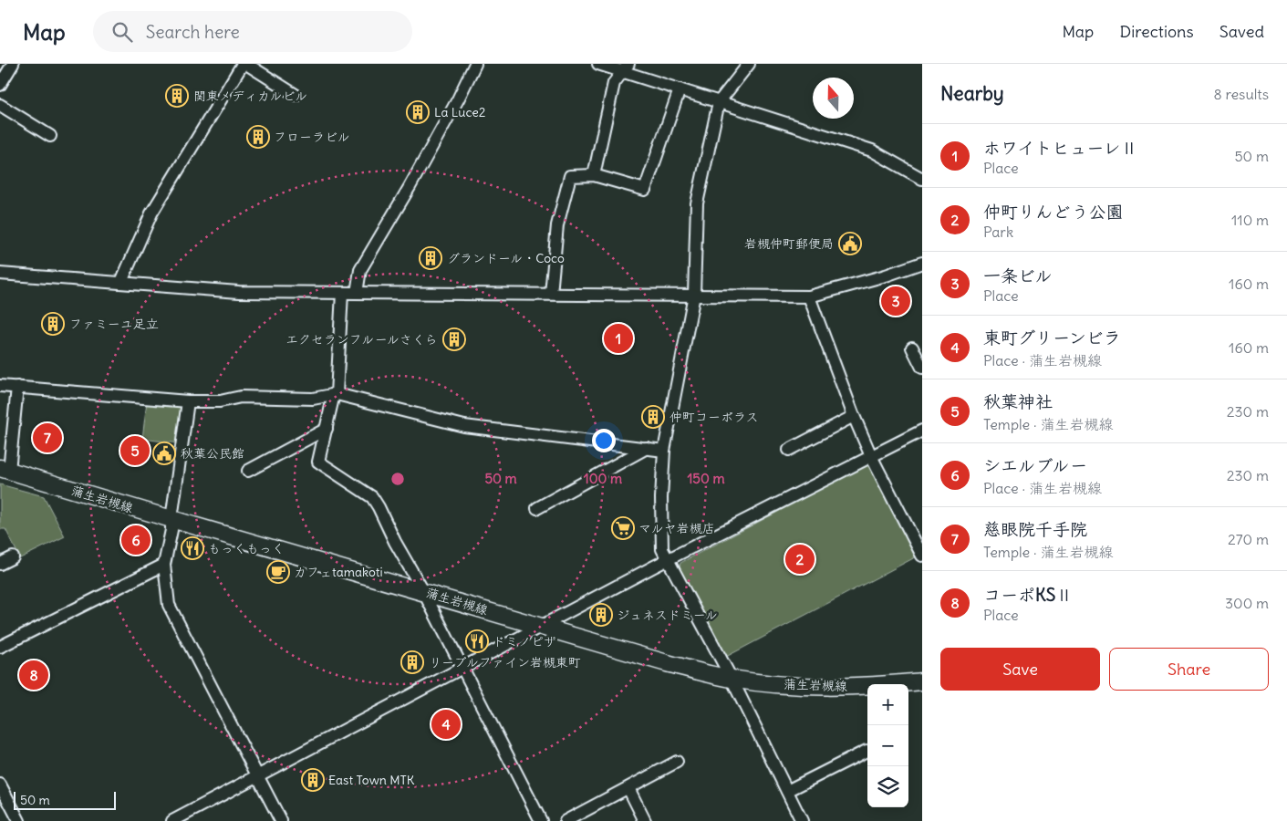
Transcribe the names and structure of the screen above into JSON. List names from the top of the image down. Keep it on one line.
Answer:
{"streets":{"main road":["蒲生岩槻線"]},"places":{"building":["関東メディカルビル","La Luce2","フローラビル","グランドール・Coco","ファミーユ足立","エクセランフルールさくら","仲町コーポラス","ジュネスドミール","リーブルファイン岩槻東町","East Town MTK"],"public building":["岩槻仲町郵便局","秋葉公民館"],"supermarket":["マルヤ岩槻店"],"restaurant":["もっくもっく","ドミノピザ"],"cafe":["カフェtamakoti"]},"scale_bar":"50 m","north":"top","page":{"header":"Map","search":"Search here","nav":["Map","Directions","Saved"],"heading":["Nearby","8 results"],"list":[{"mark":"1","name":"ホワイトヒューレⅡ","note":"Place","value":"50 m"},{"mark":"2","name":"仲町りんどう公園","note":"Park","value":"110 m"},{"mark":"3","name":"一条ビル","note":"Place","value":"160 m"},{"mark":"4","name":"東町グリーンビラ","note":"Place · 蒲生岩槻線","value":"160 m"},{"mark":"5","name":"秋葉神社","note":"Temple · 蒲生岩槻線","value":"230 m"},{"mark":"6","name":"シエルブルー","note":"Place · 蒲生岩槻線","value":"230 m"},{"mark":"7","name":"慈眼院千手院","note":"Temple · 蒲生岩槻線","value":"270 m"},{"mark":"8","name":"コーポKSⅡ","note":"Place","value":"300 m"}],"pins":["3","1","7","5","6","2","8","4"],"buttons":["Save","Share"],"map_buttons":["+","−"],"scale":"50 m"},"rings":["50 m","100 m","150 m"]}
